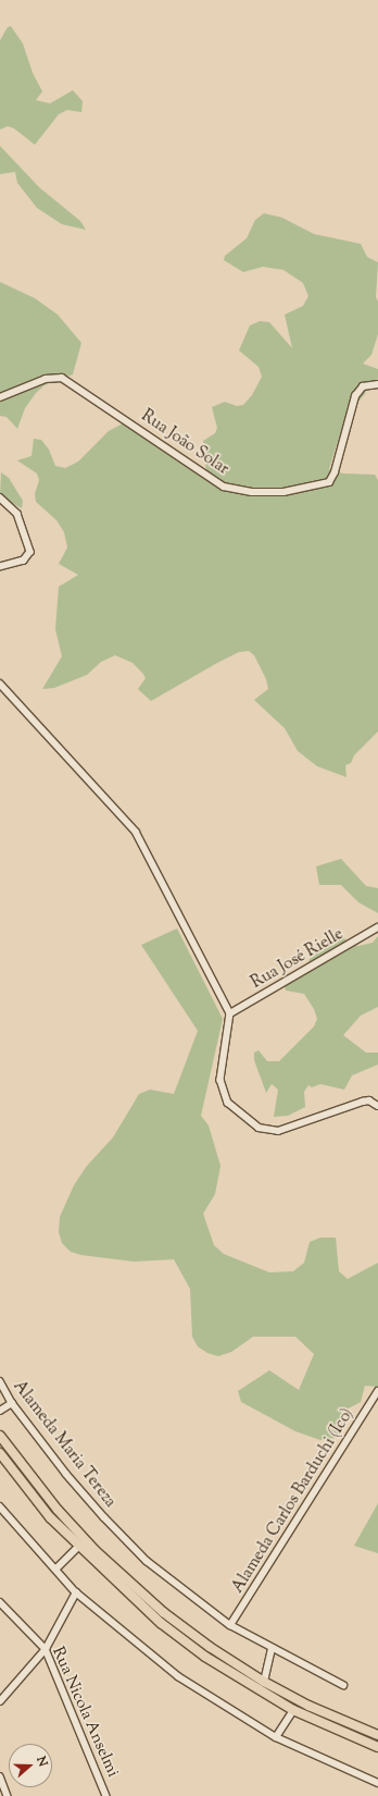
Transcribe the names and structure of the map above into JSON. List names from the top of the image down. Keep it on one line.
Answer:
{"streets":{"street":["Rua João Solar","Rua José Rielle","Alameda Maria Tereza","Alameda Carlos Barduchi (Ico)","Rua Nicola Anselmi"]},"crossings":[["Alameda Maria Tereza","Alameda Carlos Barduchi (Ico)"]],"north":"right"}
